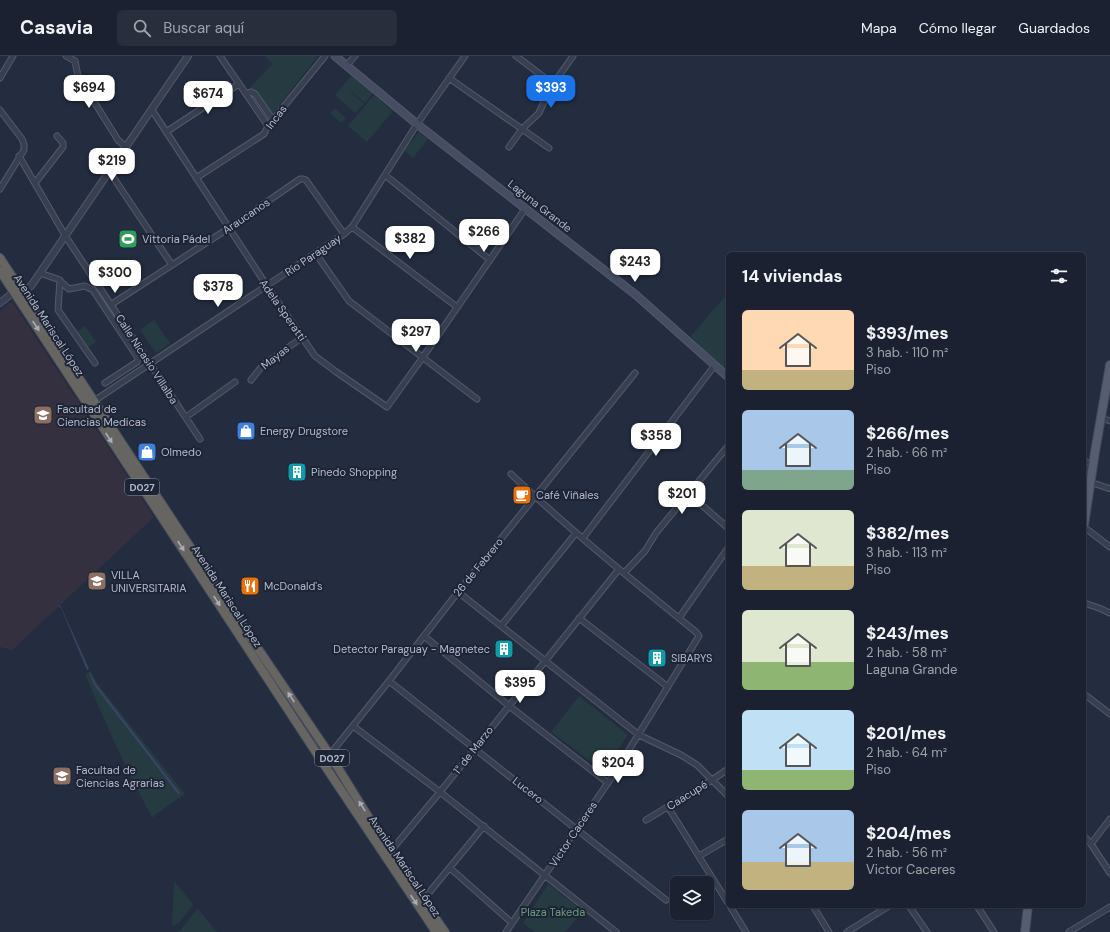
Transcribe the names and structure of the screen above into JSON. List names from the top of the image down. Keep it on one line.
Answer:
{"streets":{"highway":["Avenida Mariscal López","D027"],"main road":["Laguna Grande"],"street":["Incas","Araucanos","Río Paraguay","Adela Speratti","Mayas","Calle Nicasio Villalba","26 de Febrero","1° de Marzo","Lucero","Caacupé","Victor Caceres"]},"crossings":[["Incas","Adela Speratti"],["Laguna Grande","Río Paraguay"],["Araucanos","Río Paraguay"],["Araucanos","Adela Speratti"],["Araucanos","Calle Nicasio Villalba"],["Río Paraguay","Adela Speratti"],["Río Paraguay","Avenida Mariscal López"],["Río Paraguay","Calle Nicasio Villalba"],["Río Paraguay","D027"],["Adela Speratti","Mayas"],["Avenida Mariscal López","D027"],["Avenida Mariscal López","26 de Febrero"],["Avenida Mariscal López","1° de Marzo"],["D027","26 de Febrero"],["D027","1° de Marzo"],["26 de Febrero","Lucero"],["1° de Marzo","Lucero"],["Lucero","Victor Caceres"]],"parks":["Plaza Takeda"],"places":{"sports":["Vittoria Pádel"],"school or university":["Facultad de Ciencias Medicas","VILLA UNIVERSITARIA","Facultad de Ciencias Agrarias"],"shop":["Energy Drugstore","Olmedo"],"building":["Pinedo Shopping","Detector Paraguay - Magnetec","SIBARYS"],"cafe":["Café Viñales"],"restaurant":["McDonald's"]},"page":{"header":"Casavia","search":"Buscar aquí","nav":["Mapa","Cómo llegar","Guardados"],"price":["$694","$393","$674","$219","$266","$382","$243","$300","$378","$297","$358","$201","$395","$204"],"heading":"14 viviendas","list":[{"name":"$393/mes","note":"3 hab. · 110 m² · Piso"},{"name":"$266/mes","note":"2 hab. · 66 m² · Piso"},{"name":"$382/mes","note":"3 hab. · 113 m² · Piso"},{"name":"$243/mes","note":"2 hab. · 58 m² · Laguna Grande"},{"name":"$201/mes","note":"2 hab. · 64 m² · Piso"},{"name":"$204/mes","note":"2 hab. · 56 m² · Victor Caceres"}]}}
